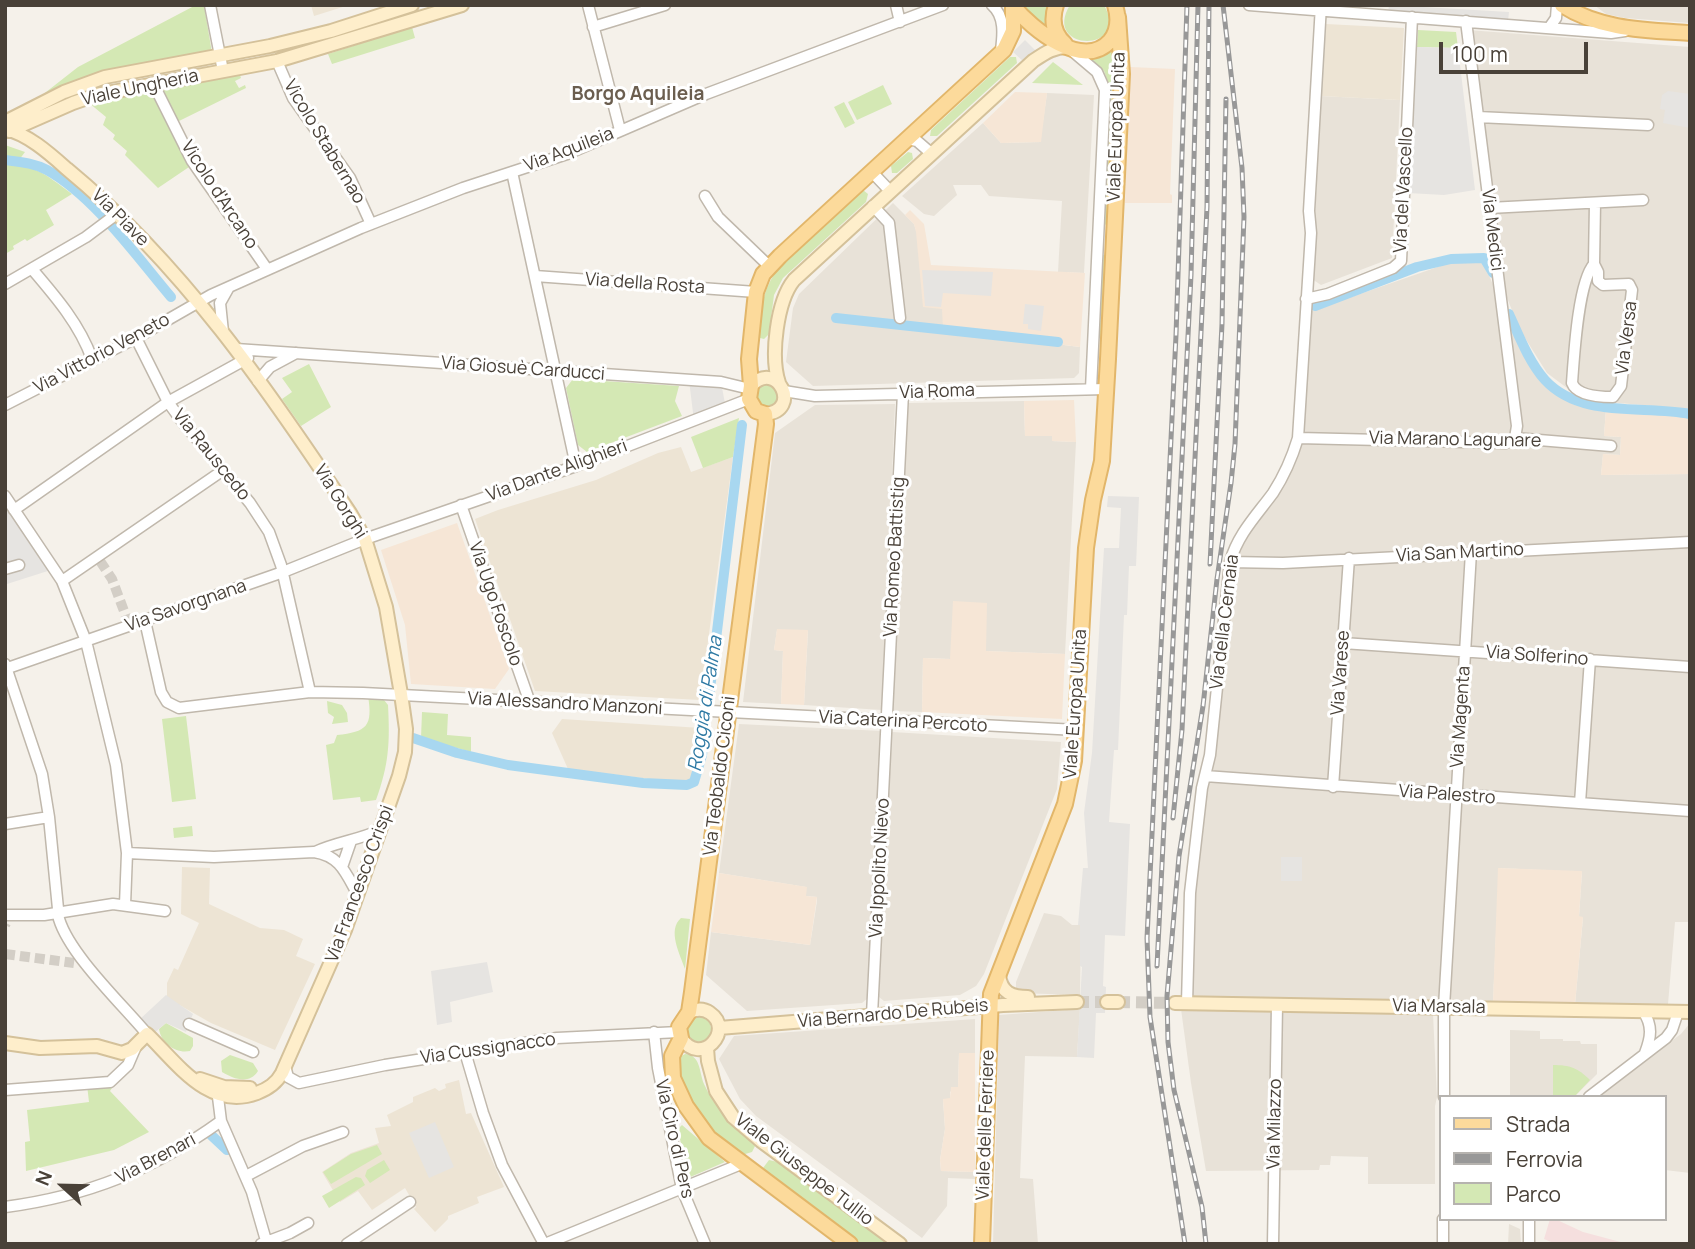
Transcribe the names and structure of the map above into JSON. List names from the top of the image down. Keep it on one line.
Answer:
{"streets":{"main road":["Viale Europa Unita","Via Teobaldo Ciconi","Viale delle Ferriere","Viale Giuseppe Tullio"],"street":["Viale Ungheria","Vicolo Stabernao","Via Aquileia","Via del Vascello","Vicolo d'Arcano","Via Piave","Via Medici","Via della Rosta","Via Versa","Via Vittorio Veneto","Via Giosuè Carducci","Via Roma","Via Marano Lagunare","Via Rauscedo","Via Dante Alighieri","Via Gorghi","Via San Martino","Via Romeo Battistig","Via Ugo Foscolo","Via Savorgnana","Via della Cernaia","Via Solferino","Via Varese","Via Alessandro Manzoni","Via Magenta","Via Caterina Percoto","Via Palestro","Via Ippolito Nievo","Via Francesco Crispi","Via Marsala","Via Bernardo De Rubeis","Via Cussignacco","Via Milazzo","Via Ciro di Pers","Via Brenari"]},"crossings":[["Viale Ungheria","Vicolo Stabernao"],["Viale Ungheria","Vicolo d'Arcano"],["Viale Ungheria","Via Piave"],["Viale Europa Unita","Via Roma"],["Viale Europa Unita","Via Caterina Percoto"],["Viale Europa Unita","Via Bernardo De Rubeis"],["Viale Europa Unita","Viale delle Ferriere"],["Vicolo Stabernao","Via Aquileia"],["Via Aquileia","Vicolo d'Arcano"],["Via Aquileia","Via Piave"],["Via Aquileia","Via Vittorio Veneto"],["Via Aquileia","Via Gorghi"],["Via del Vascello","Via della Cernaia"],["Via Piave","Via Vittorio Veneto"],["Via Piave","Via Gorghi"],["Via Medici","Via Marano Lagunare"],["Via Vittorio Veneto","Via Rauscedo"],["Via Vittorio Veneto","Via Gorghi"],["Via Giosuè Carducci","Via Roma"],["Via Giosuè Carducci","Via Dante Alighieri"],["Via Giosuè Carducci","Via Gorghi"],["Via Giosuè Carducci","Via Teobaldo Ciconi"],["Via Roma","Via Dante Alighieri"],["Via Roma","Via Romeo Battistig"],["Via Roma","Via Teobaldo Ciconi"],["Via Marano Lagunare","Via della Cernaia"],["Via Rauscedo","Via Savorgnana"],["Via Rauscedo","Via Alessandro Manzoni"],["Via Dante Alighieri","Via Gorghi"],["Via Dante Alighieri","Via Ugo Foscolo"],["Via Dante Alighieri","Via Savorgnana"],["Via Dante Alighieri","Via Teobaldo Ciconi"],["Via Gorghi","Via Savorgnana"],["Via Gorghi","Via Alessandro Manzoni"],["Via Gorghi","Via Francesco Crispi"],["Via San Martino","Via della Cernaia"],["Via San Martino","Via Varese"],["Via San Martino","Via Magenta"],["Via Romeo Battistig","Via Caterina Percoto"],["Via Romeo Battistig","Via Ippolito Nievo"],["Via Ugo Foscolo","Via Alessandro Manzoni"],["Via Savorgnana","Via Alessandro Manzoni"],["Via della Cernaia","Via Palestro"],["Via della Cernaia","Via Marsala"],["Via Solferino","Via Varese"],["Via Solferino","Via Magenta"],["Via Varese","Via Palestro"],["Via Alessandro Manzoni","Via Caterina Percoto"],["Via Alessandro Manzoni","Via Teobaldo Ciconi"],["Via Alessandro Manzoni","Via Francesco Crispi"],["Via Magenta","Via Palestro"],["Via Magenta","Via Marsala"],["Via Caterina Percoto","Via Teobaldo Ciconi"],["Via Caterina Percoto","Via Ippolito Nievo"],["Via Teobaldo Ciconi","Via Bernardo De Rubeis"],["Via Teobaldo Ciconi","Via Cussignacco"],["Via Teobaldo Ciconi","Viale Giuseppe Tullio"],["Via Ippolito Nievo","Via Bernardo De Rubeis"],["Via Marsala","Via Milazzo"],["Via Bernardo De Rubeis","Via Cussignacco"],["Via Bernardo De Rubeis","Viale delle Ferriere"],["Via Bernardo De Rubeis","Viale Giuseppe Tullio"],["Via Cussignacco","Via Ciro di Pers"],["Via Cussignacco","Viale Giuseppe Tullio"]],"districts":["Borgo Aquileia"],"water":["Roggia di Palma"],"legend":["Strada","Ferrovia","Parco"],"scale_bar":"100 m","north":"left"}
